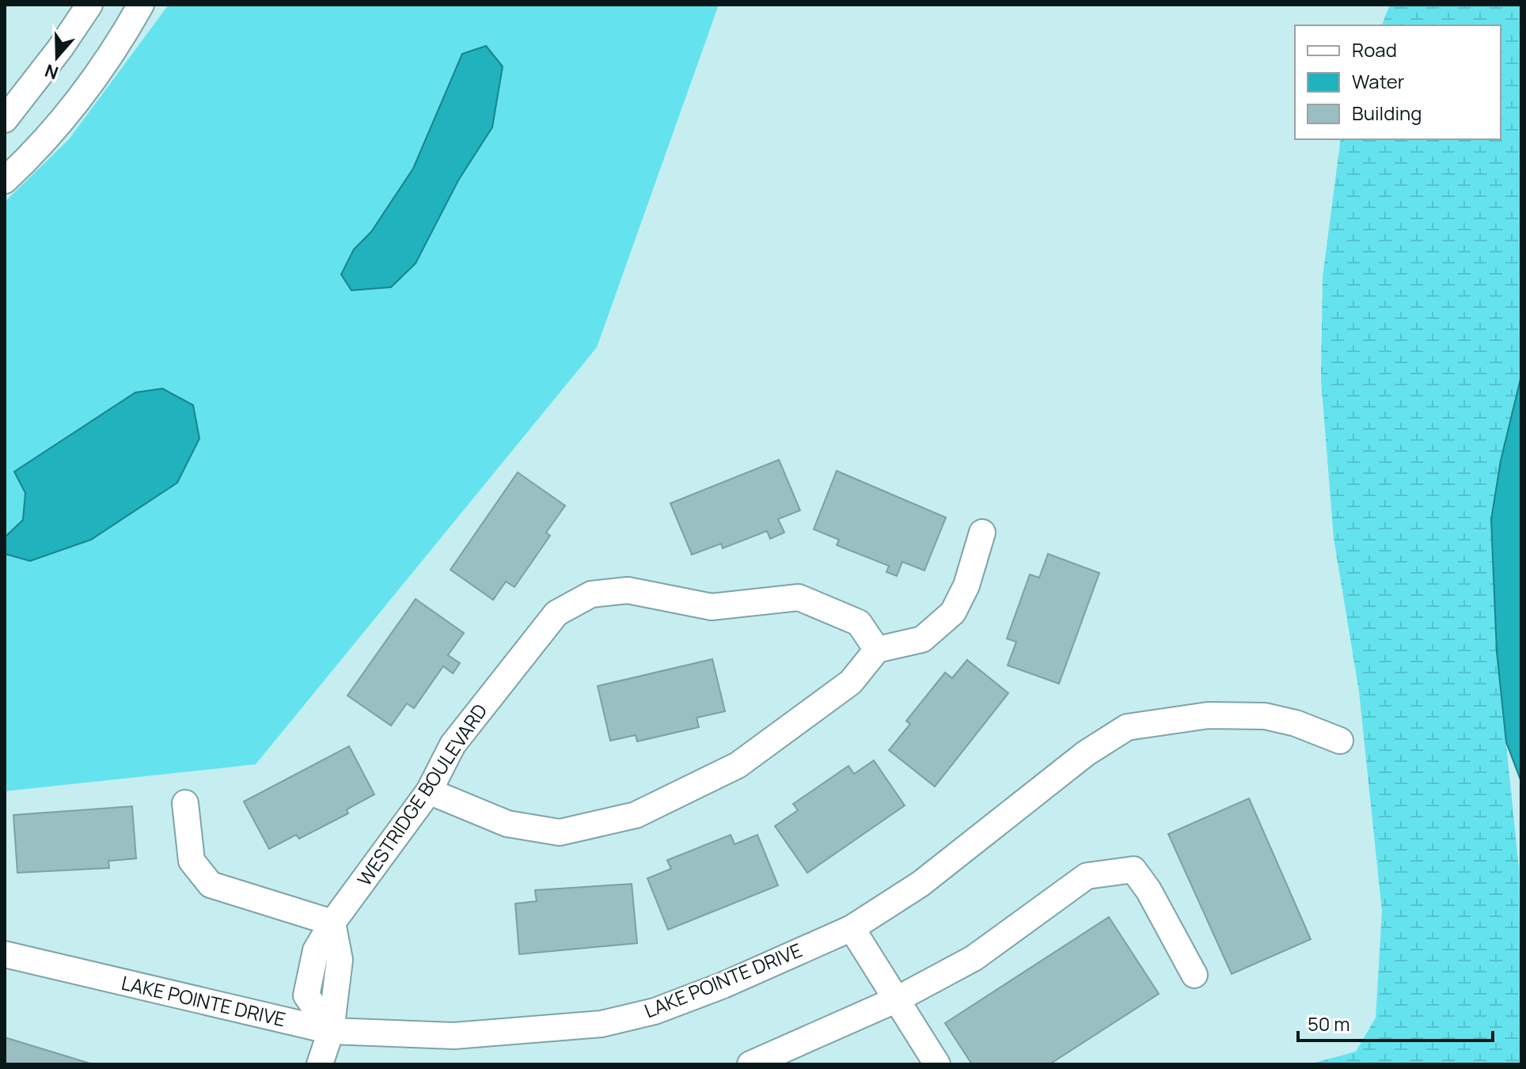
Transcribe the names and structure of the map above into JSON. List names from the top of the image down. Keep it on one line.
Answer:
{"streets":{"street":["WESTRIDGE BOULEVARD","LAKE POINTE DRIVE"]},"legend":["Road","Water","Building"],"scale_bar":"50 m","north":"bottom"}
